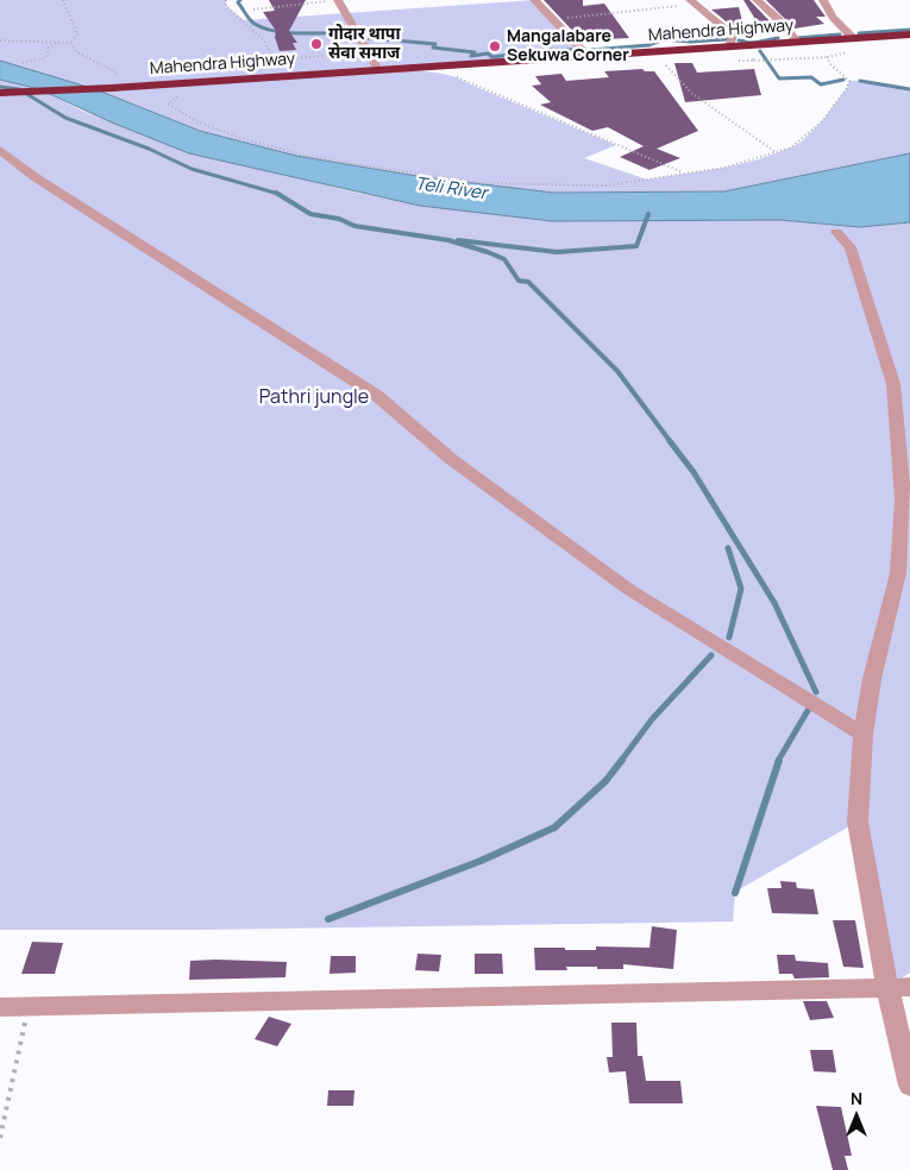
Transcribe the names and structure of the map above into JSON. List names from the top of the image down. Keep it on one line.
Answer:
{"streets":{"highway":["Mahendra Highway"]},"water":["Teli River"],"parks":["Pathri jungle"],"places":["गोदार थापा सेवा समाज","Mangalabare Sekuwa Corner"],"north":"top"}
